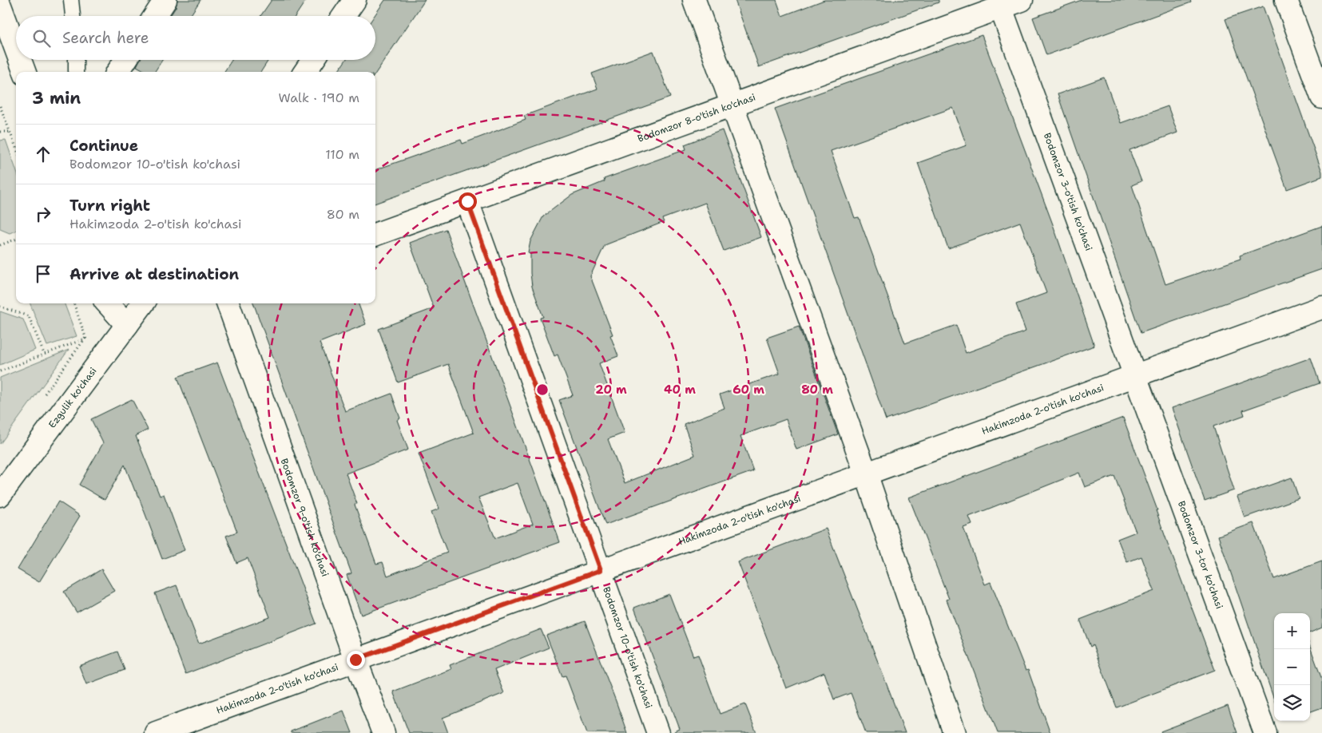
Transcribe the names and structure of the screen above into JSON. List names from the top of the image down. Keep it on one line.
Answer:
{"streets":{"street":["Bodomzor 8-o'tish ko'chasi","Bodomzor 3-o'tish ko'chasi","Ezgulik ko'chasi","Hakimzoda 2-o'tish ko'chasi","Bodomzor 9-o'tish ko'chasi","Bodomzor 3-tor ko'chasi","Bodomzor 10-o'tish ko'chasi"]},"crossings":[["Bodomzor 8-o'tish ko'chasi","Bodomzor 3-o'tish ko'chasi"],["Bodomzor 8-o'tish ko'chasi","Bodomzor 10-o'tish ko'chasi"],["Bodomzor 3-o'tish ko'chasi","Hakimzoda 2-o'tish ko'chasi"],["Bodomzor 3-o'tish ko'chasi","Bodomzor 3-tor ko'chasi"],["Hakimzoda 2-o'tish ko'chasi","Bodomzor 9-o'tish ko'chasi"],["Hakimzoda 2-o'tish ko'chasi","Bodomzor 3-tor ko'chasi"],["Hakimzoda 2-o'tish ko'chasi","Bodomzor 10-o'tish ko'chasi"]],"page":{"search":"Search here","heading":["3 min","Walk · 190 m"],"list":[["Continue","Bodomzor 10-o'tish ko'chasi","110 m"],["Turn right","Hakimzoda 2-o'tish ko'chasi","80 m"],"Arrive at destination"],"map_buttons":["+","−"]},"rings":["20 m","40 m","60 m","80 m"]}
